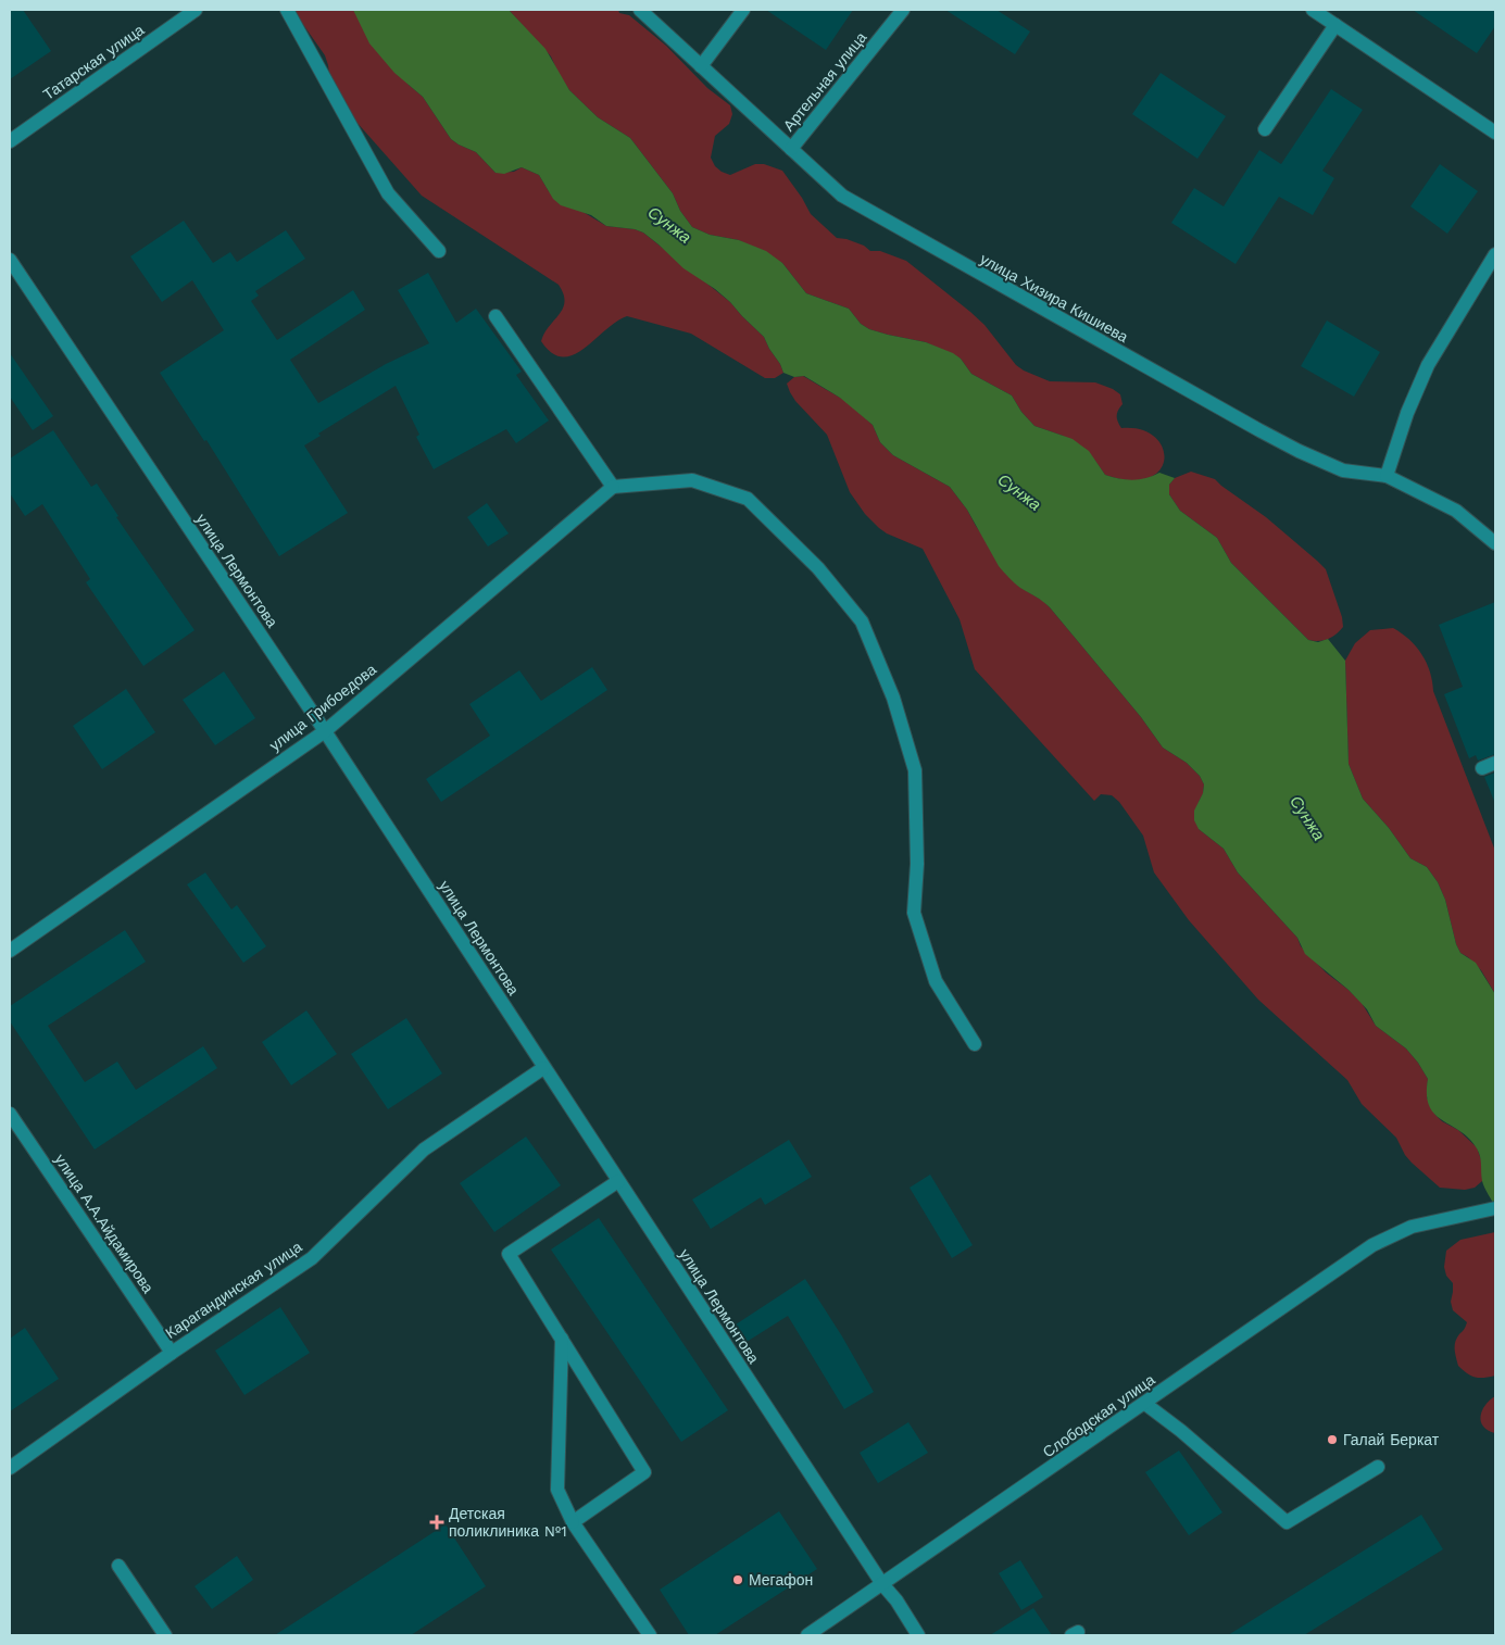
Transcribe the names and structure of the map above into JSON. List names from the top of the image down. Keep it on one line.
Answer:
{"streets":{"street":["Татарская улица","Артельная улица","улица Хизира Кишиева","улица Лермонтова","улица Грибоедова","улица А.А.Айдамирова","Карагандинская улица","Слободская улица"]},"crossings":[["Артельная улица","улица Хизира Кишиева"],["улица Лермонтова","улица Грибоедова"],["улица Лермонтова","Карагандинская улица"],["улица Лермонтова","Слободская улица"],["улица А.А.Айдамирова","Карагандинская улица"]],"water":["Сунжа"],"places":{"other":["Галай Беркат","Мегафон"],"health":["Детская поликлиника №1"]}}
